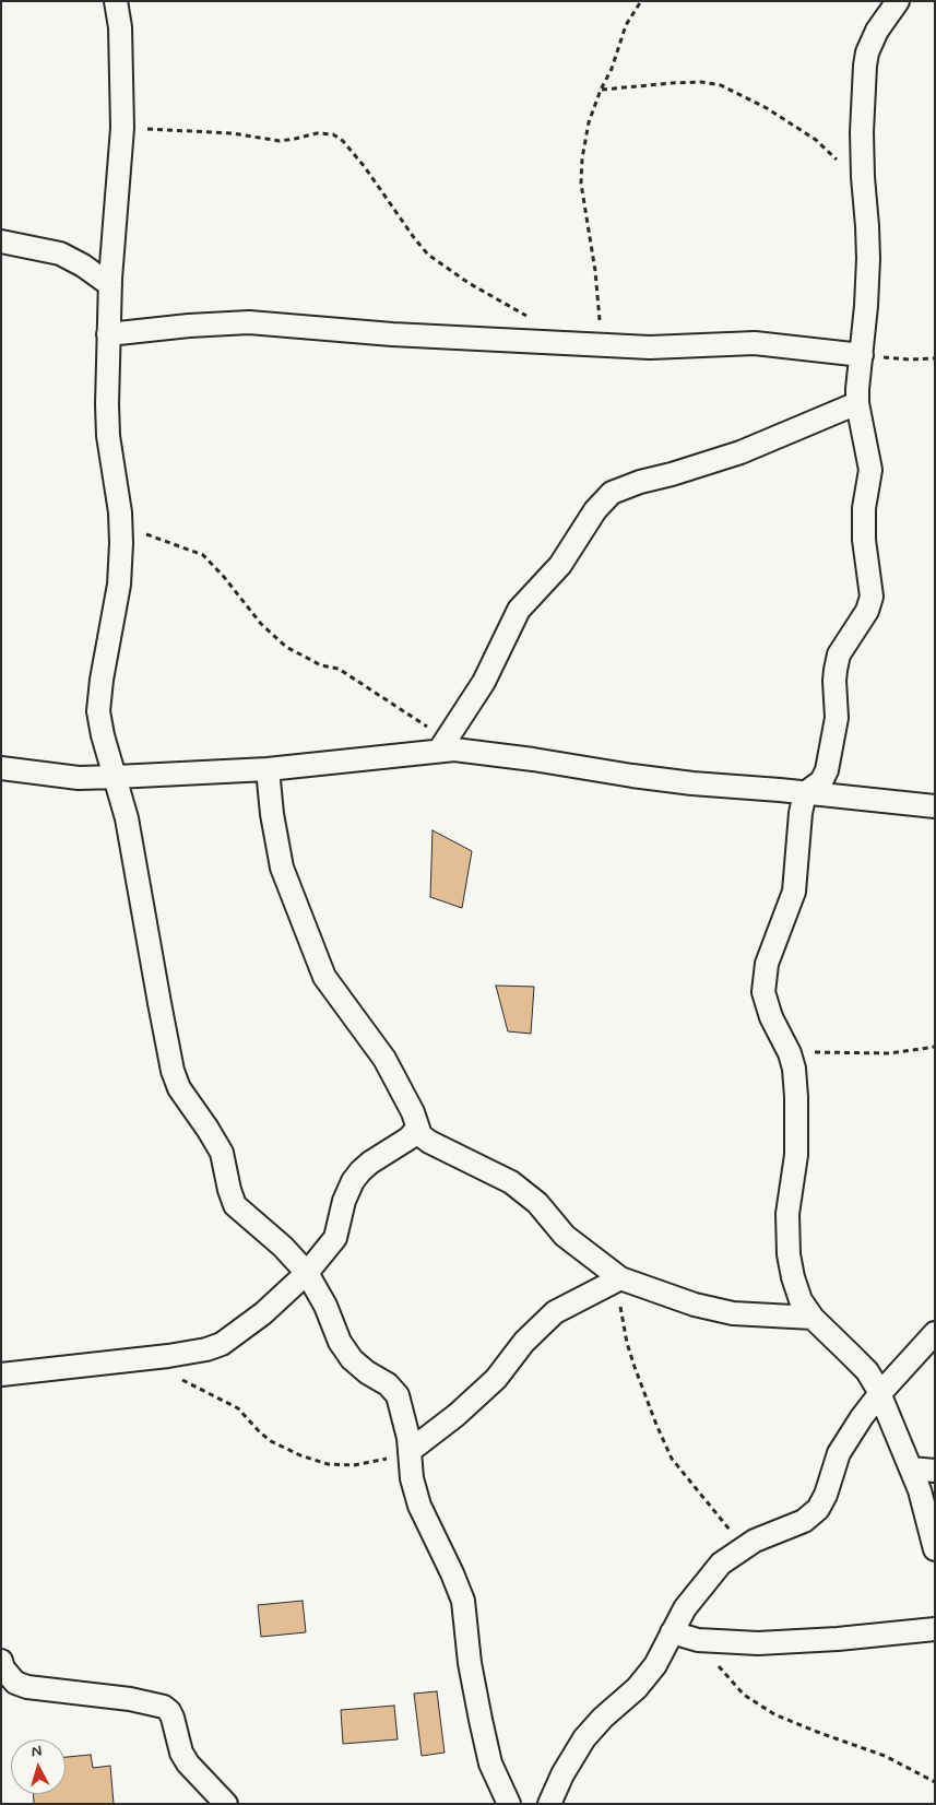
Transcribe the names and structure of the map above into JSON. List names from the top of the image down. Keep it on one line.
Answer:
{"north":"top"}
